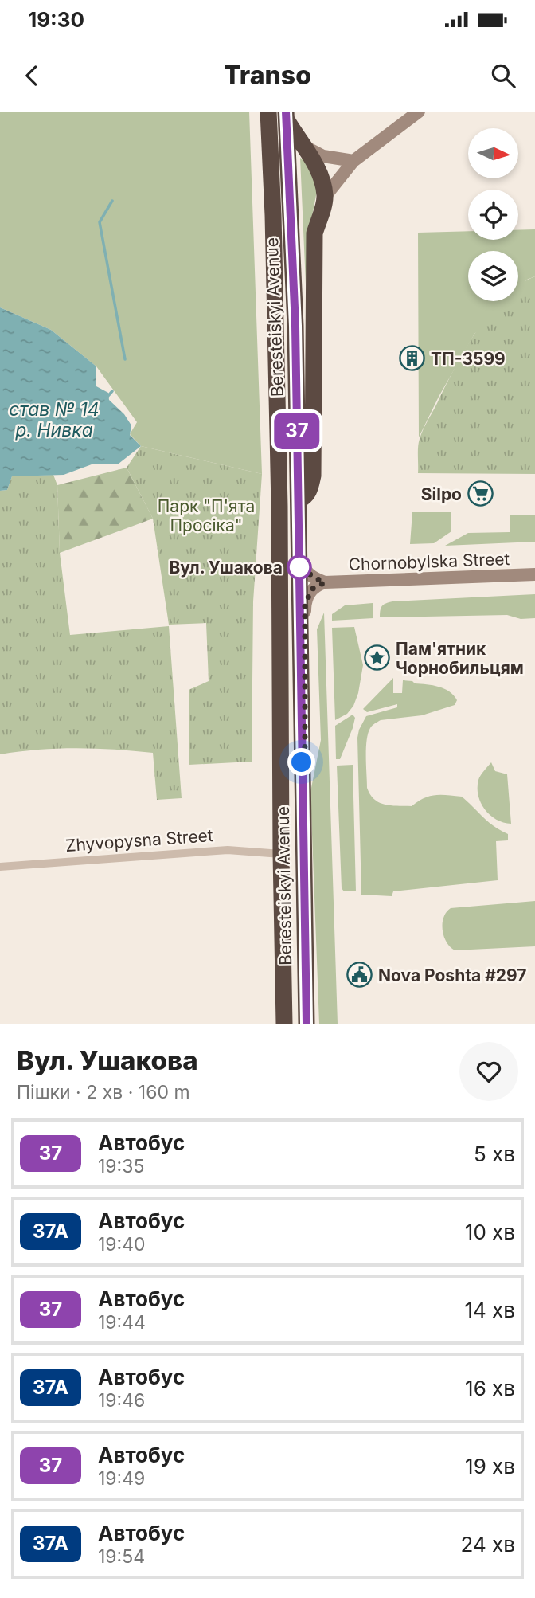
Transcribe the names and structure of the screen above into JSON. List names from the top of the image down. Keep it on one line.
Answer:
{"streets":{"highway":["Beresteiskyi Avenue"],"main road":["Chornobylska Street"],"street":["Zhyvopysna Street"]},"crossings":[["Beresteiskyi Avenue","Chornobylska Street"],["Beresteiskyi Avenue","Zhyvopysna Street"]],"water":["став № 14 р. Нивка"],"parks":["Парк \"П'ята Просіка\""],"places":{"building":["ТП-3599"],"supermarket":["Silpo"],"other":["Вул. Ушакова"],"place":["Пам'ятник Чорнобильцям"],"public building":["Nova Poshta #297"]},"lines":["bus line 37"],"north":"right","page":{"status":"19:30","header":"Transo","on_map":"37","heading":["Вул. Ушакова","Пішки · 2 хв · 160 m"],"list":[{"mark":"37","name":"Автобус","note":"19:35","value":"5 хв"},{"mark":"37А","name":"Автобус","note":"19:40","value":"10 хв"},{"mark":"37","name":"Автобус","note":"19:44","value":"14 хв"},{"mark":"37А","name":"Автобус","note":"19:46","value":"16 хв"},{"mark":"37","name":"Автобус","note":"19:49","value":"19 хв"},{"mark":"37А","name":"Автобус","note":"19:54","value":"24 хв"}]}}
